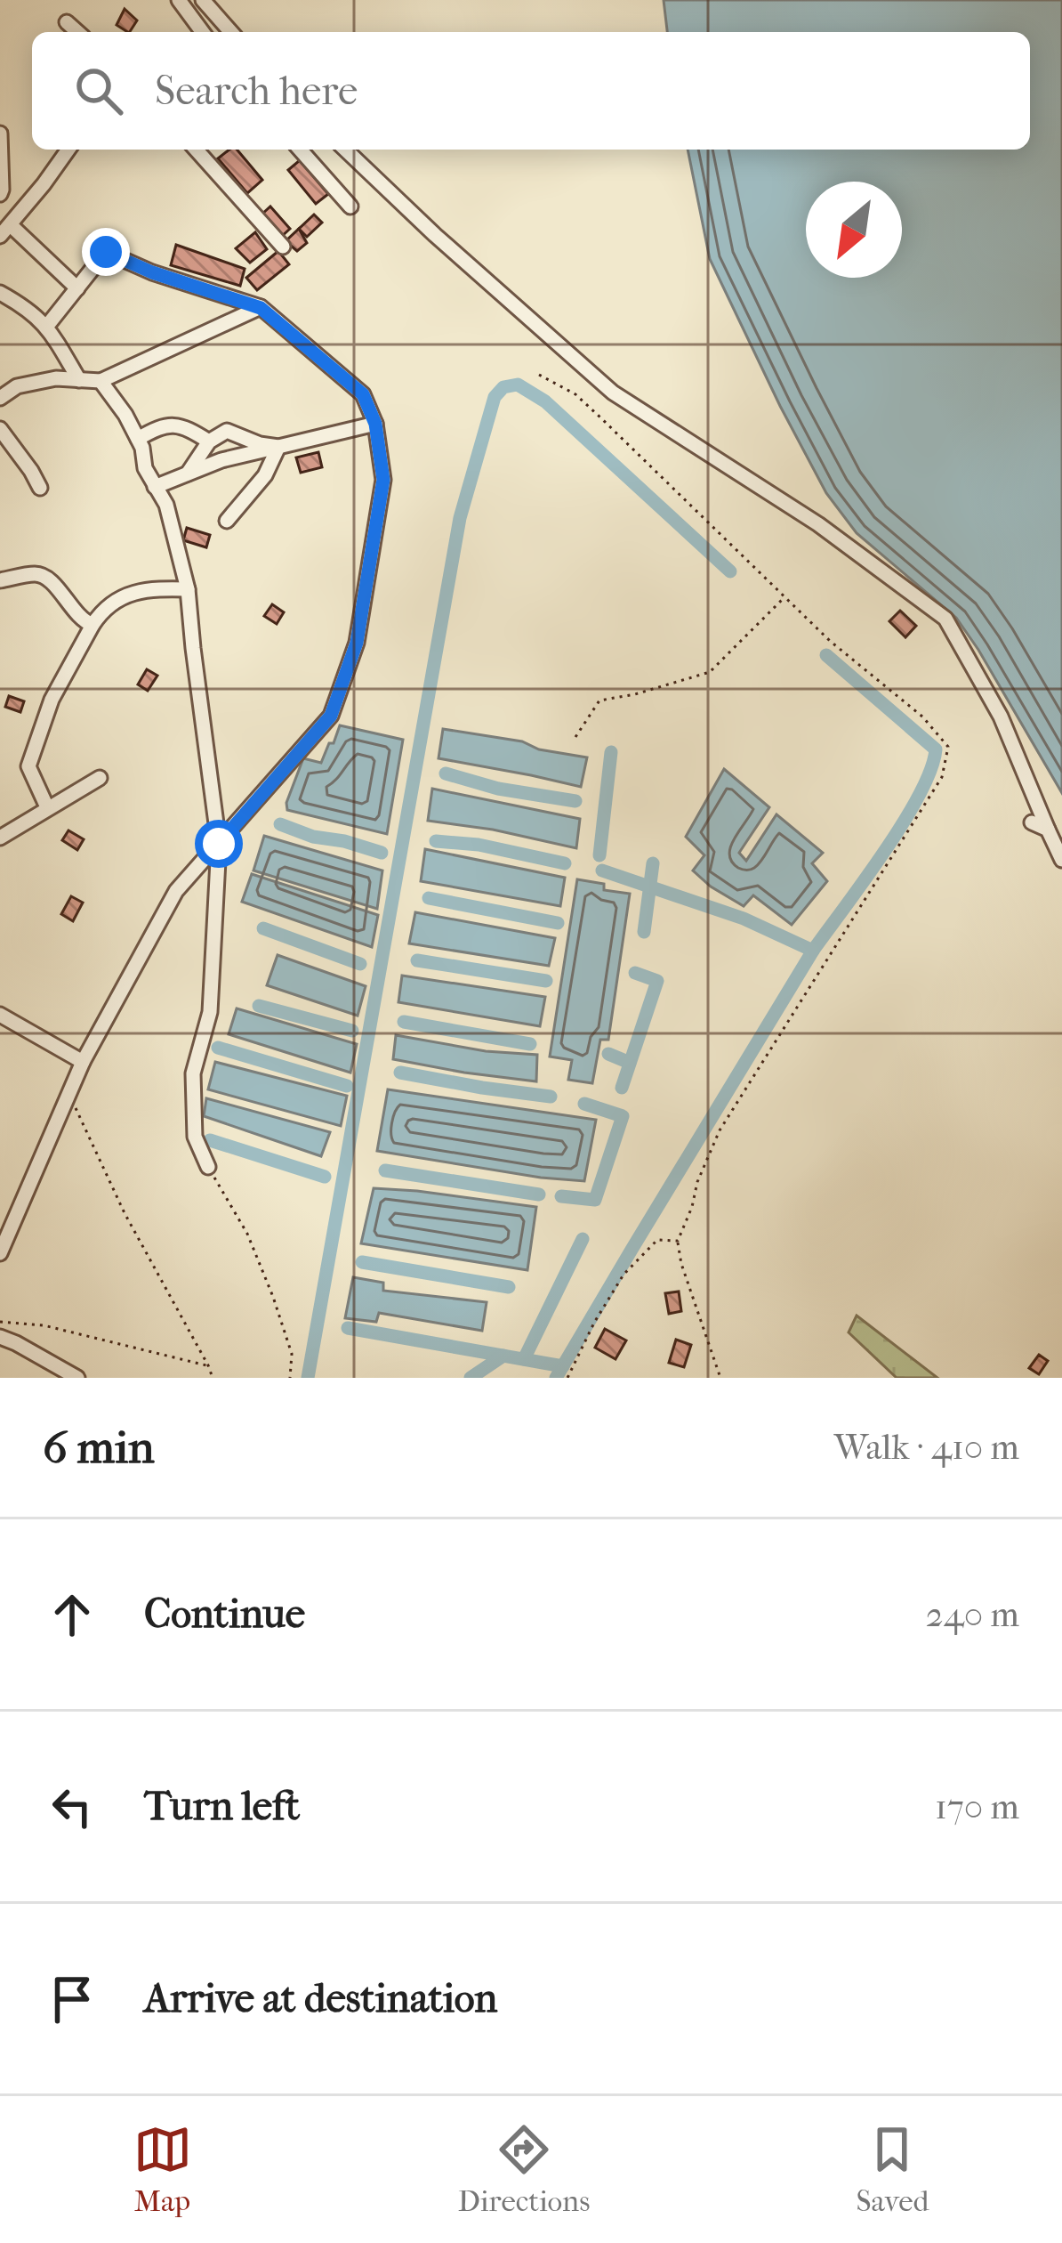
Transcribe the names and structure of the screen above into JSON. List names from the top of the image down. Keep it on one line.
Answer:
{"north":"bottom left","page":{"search":"Search here","heading":["6 min","Walk · 410 m"],"list":[["Continue","240 m"],["Turn left","170 m"],"Arrive at destination"],"nav":["Map","Directions","Saved"]}}
